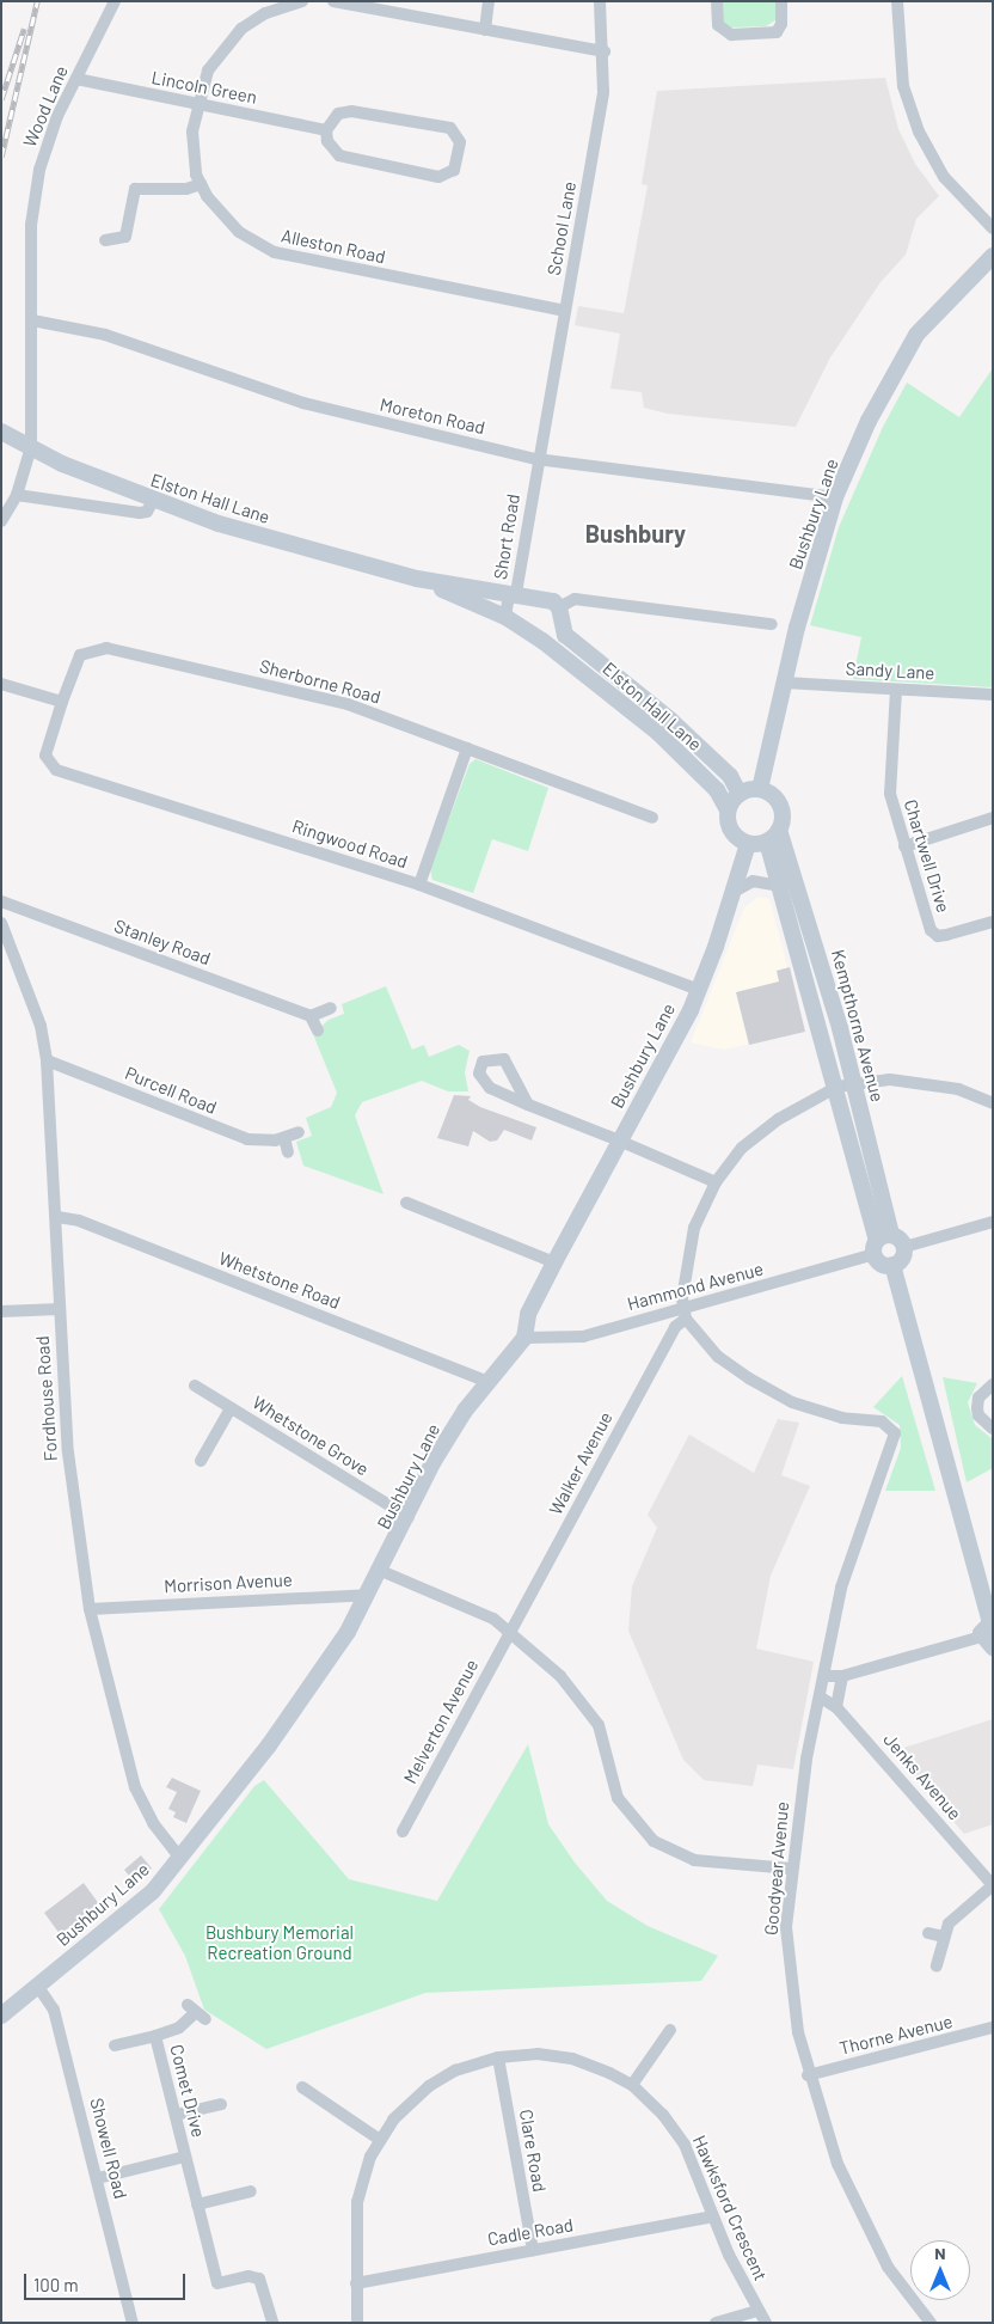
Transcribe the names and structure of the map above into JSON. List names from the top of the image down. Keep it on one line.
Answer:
{"streets":{"street":["Lincoln Green","Wood Lane","School Lane","Alleston Road","Moreton Road","Elston Hall Lane","Bushbury Lane","Short Road","Sandy Lane","Sherborne Road","Ringwood Road","Chartwell Drive","Stanley Road","Kempthorne Avenue","Purcell Road","Whetstone Road","Hammond Avenue","Fordhouse Road","Whetstone Grove","Walker Avenue","Morrison Avenue","Melverton Avenue","Jenks Avenue","Goodyear Avenue","Thorne Avenue","Comet Drive","Showell Road","Clare Road","Hawksford Crescent","Cadle Road"]},"crossings":[["Lincoln Green","Wood Lane"],["Lincoln Green","Alleston Road"],["Wood Lane","Moreton Road"],["Wood Lane","Elston Hall Lane"],["School Lane","Alleston Road"],["School Lane","Moreton Road"],["School Lane","Short Road"],["Moreton Road","Bushbury Lane"],["Moreton Road","Short Road"],["Elston Hall Lane","Bushbury Lane"],["Elston Hall Lane","Short Road"],["Elston Hall Lane","Kempthorne Avenue"],["Bushbury Lane","Sandy Lane"],["Bushbury Lane","Ringwood Road"],["Bushbury Lane","Kempthorne Avenue"],["Bushbury Lane","Whetstone Road"],["Bushbury Lane","Hammond Avenue"],["Bushbury Lane","Fordhouse Road"],["Bushbury Lane","Whetstone Grove"],["Bushbury Lane","Morrison Avenue"],["Bushbury Lane","Showell Road"],["Sandy Lane","Chartwell Drive"],["Sherborne Road","Ringwood Road"],["Kempthorne Avenue","Hammond Avenue"],["Purcell Road","Fordhouse Road"],["Whetstone Road","Fordhouse Road"],["Hammond Avenue","Walker Avenue"],["Hammond Avenue","Goodyear Avenue"],["Fordhouse Road","Morrison Avenue"],["Walker Avenue","Melverton Avenue"],["Walker Avenue","Goodyear Avenue"],["Jenks Avenue","Goodyear Avenue"],["Goodyear Avenue","Thorne Avenue"],["Comet Drive","Showell Road"],["Clare Road","Hawksford Crescent"],["Clare Road","Cadle Road"],["Hawksford Crescent","Cadle Road"]],"districts":["Bushbury"],"parks":["Bushbury Memorial Recreation Ground"],"scale_bar":"100 m","north":"top"}
